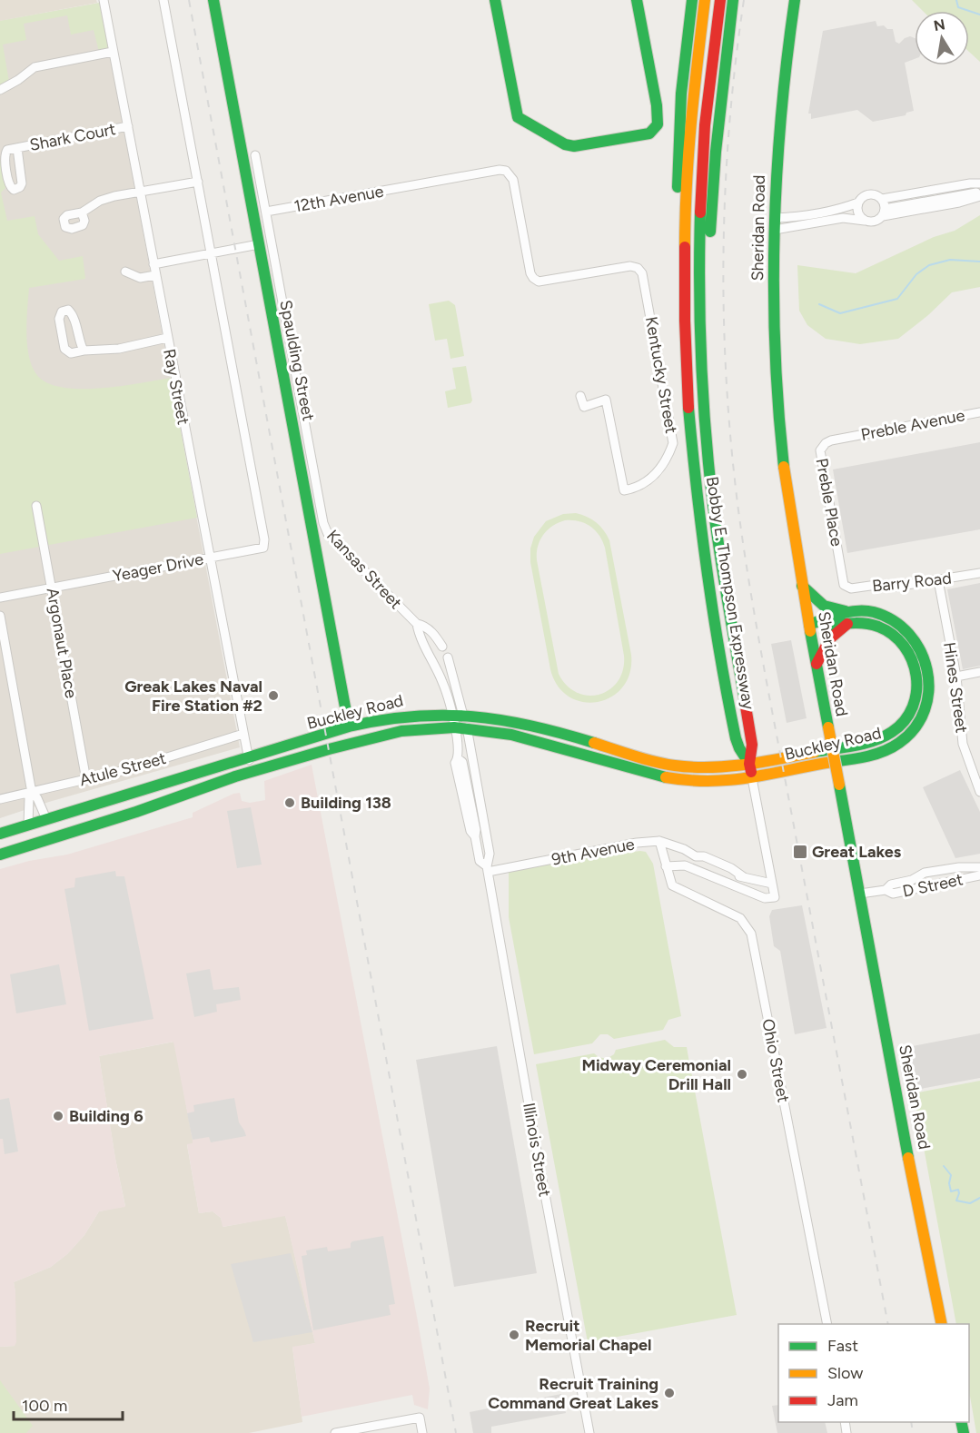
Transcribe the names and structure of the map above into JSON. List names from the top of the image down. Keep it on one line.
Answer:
{"streets":{"main road":["Sheridan Road","Spaulding Street","Bobby E. Thompson Expressway","Buckley Road"],"street":["Shark Court","12th Avenue","Kentucky Street","Ray Street","Preble Avenue","Preble Place","Yeager Drive","Kansas Street","Barry Road","Argonaut Place","Hines Street","Atule Street","9th Avenue","D Street","Ohio Street","Illinois Street"]},"crossings":[["Shark Court","Ray Street"],["12th Avenue","Kentucky Street"],["12th Avenue","Kansas Street"],["Sheridan Road","Buckley Road"],["Sheridan Road","D Street"],["Spaulding Street","Buckley Road"],["Ray Street","Yeager Drive"],["Ray Street","Buckley Road"],["Ray Street","Atule Street"],["Preble Avenue","Preble Place"],["Preble Place","Barry Road"],["Yeager Drive","Argonaut Place"],["Kansas Street","Buckley Road"],["Kansas Street","Illinois Street"],["Barry Road","Hines Street"],["Bobby E. Thompson Expressway","Buckley Road"],["Argonaut Place","Atule Street"],["Buckley Road","Illinois Street"],["9th Avenue","Ohio Street"],["9th Avenue","Illinois Street"]],"places":{"other":["Greak Lakes Naval Fire Station #2","Building 138","Midway Ceremonial Drill Hall","Building 6","Recruit Memorial Chapel","Recruit Training Command Great Lakes"],"transit":["Great Lakes"]},"legend":["Fast","Slow","Jam"],"scale_bar":"100 m","north":"top"}
